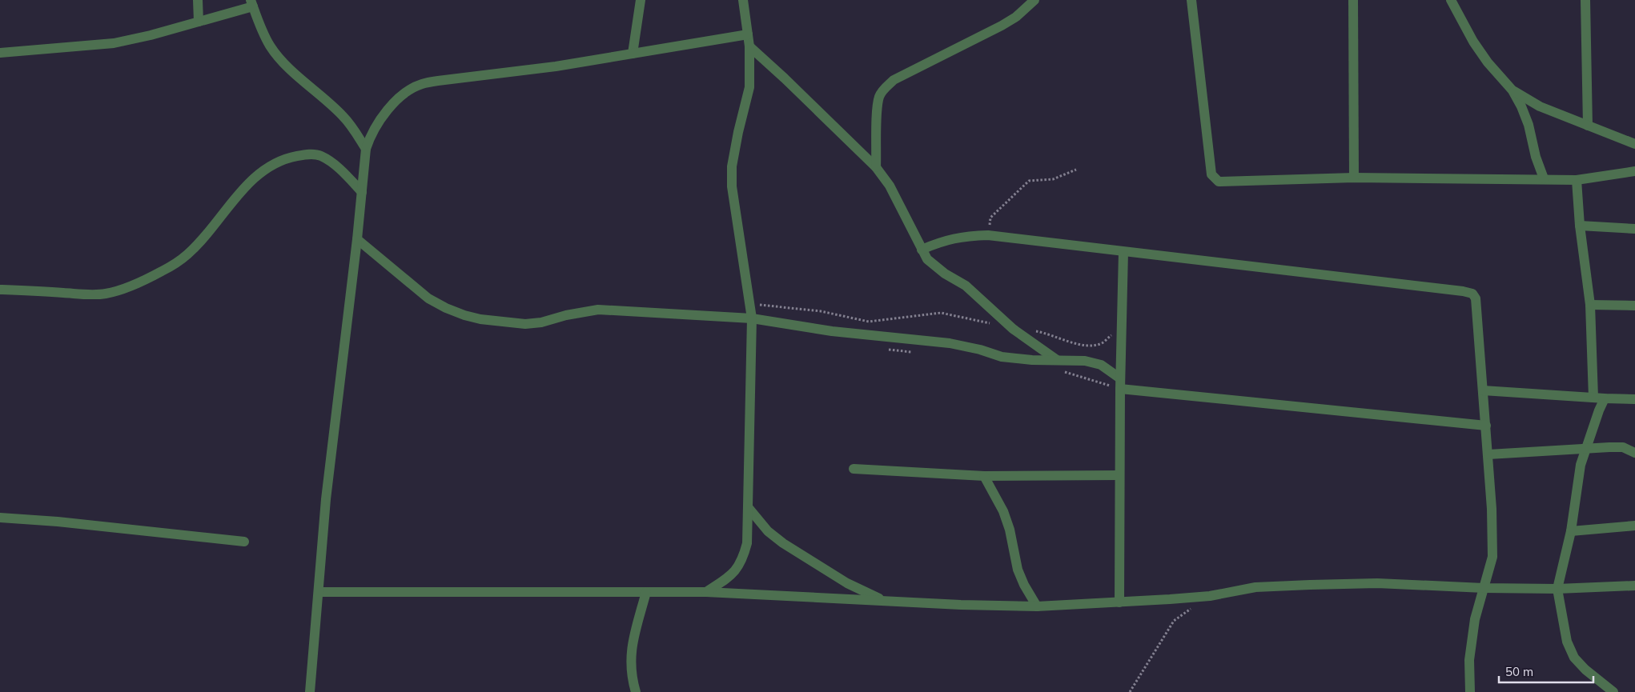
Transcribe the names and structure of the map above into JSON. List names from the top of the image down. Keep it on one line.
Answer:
{"scale_bar":"50 m"}
